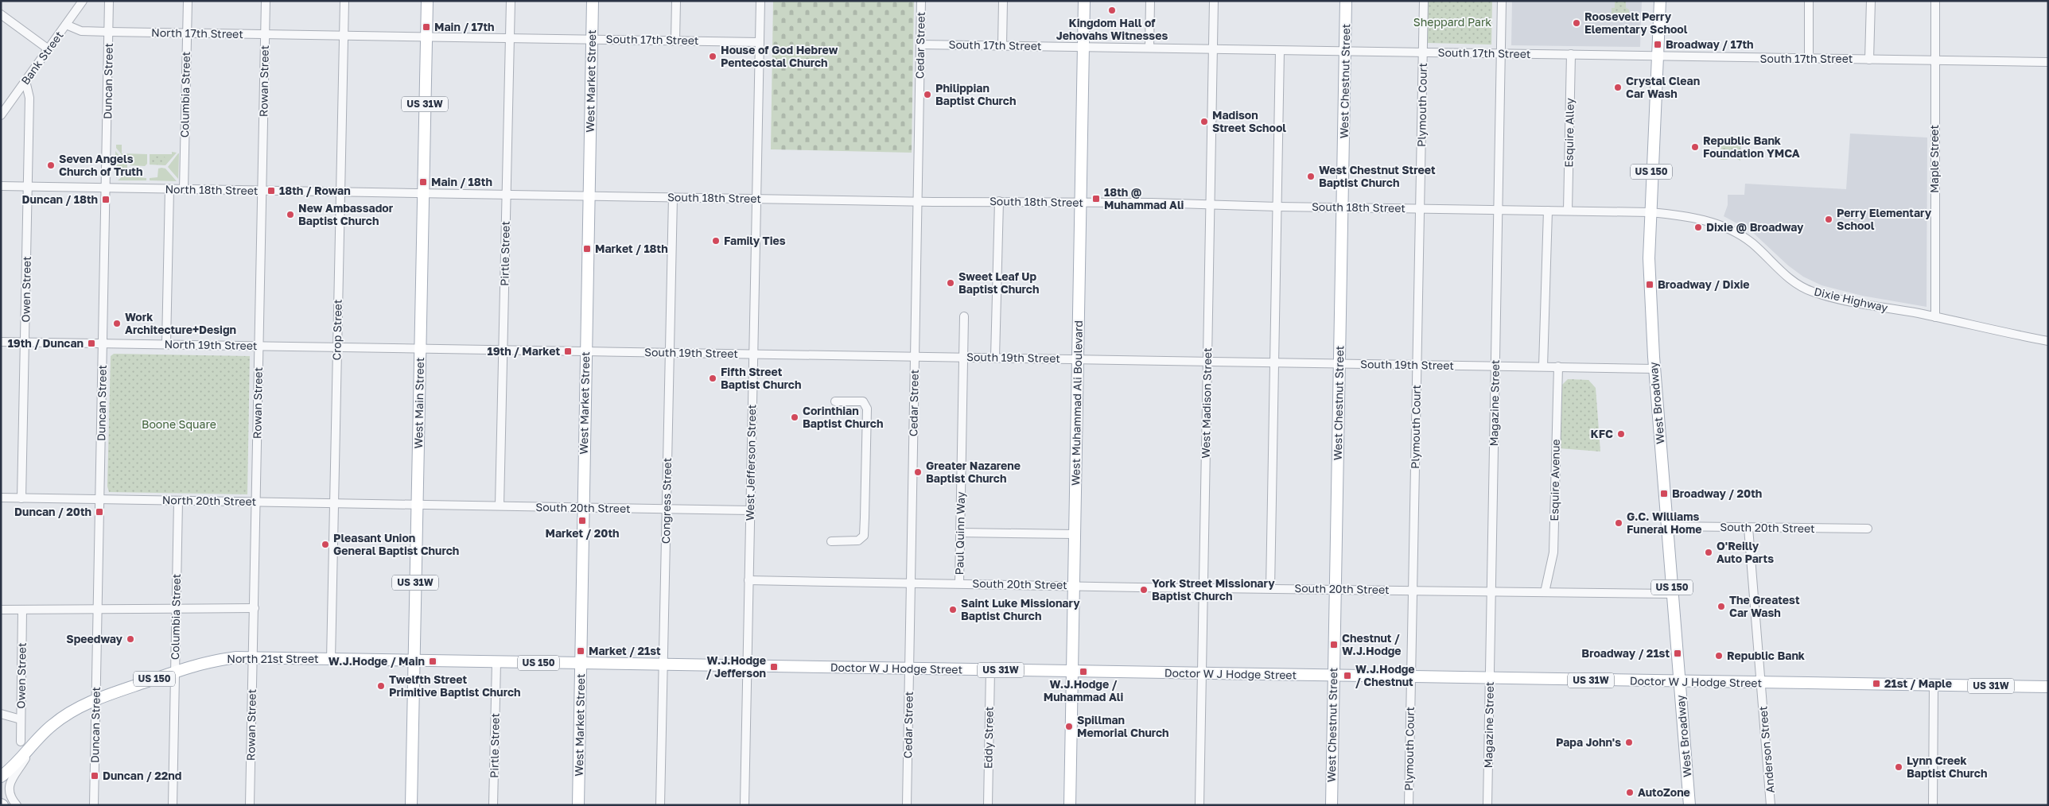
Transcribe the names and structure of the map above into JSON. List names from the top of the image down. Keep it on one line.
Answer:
{"streets":{"main road":["West Market Street","West Chestnut Street","US 31W","US 150","West Main Street","West Muhammad Ali Boulevard","West Broadway","North 21st Street","Doctor W J Hodge Street"],"street":["North 17th Street","South 17th Street","Cedar Street","Bank Street","Duncan Street","Rowan Street","Columbia Street","Plymouth Court","Esquire Alley","Maple Street","North 18th Street","South 18th Street","Pirtle Street","Owen Street","Dixie Highway","Crop Street","North 19th Street","South 19th Street","West Madison Street","Magazine Street","West Jefferson Street","Esquire Avenue","North 20th Street","Congress Street","South 20th Street","Paul Quinn Way","Eddy Street","Anderson Street"]},"crossings":[["North 17th Street","South 17th Street"],["North 17th Street","Bank Street"],["North 17th Street","Duncan Street"],["North 17th Street","Rowan Street"],["North 17th Street","Columbia Street"],["North 17th Street","Crop Street"],["North 17th Street","West Main Street"],["South 17th Street","Cedar Street"],["South 17th Street","West Market Street"],["South 17th Street","West Chestnut Street"],["South 17th Street","Plymouth Court"],["South 17th Street","Esquire Alley"],["South 17th Street","Maple Street"],["South 17th Street","Pirtle Street"],["South 17th Street","West Main Street"],["South 17th Street","West Muhammad Ali Boulevard"],["South 17th Street","West Madison Street"],["South 17th Street","Magazine Street"],["South 17th Street","West Broadway"],["South 17th Street","West Jefferson Street"],["Cedar Street","South 18th Street"],["Cedar Street","South 19th Street"],["Cedar Street","South 20th Street"],["Cedar Street","Doctor W J Hodge Street"],["Bank Street","Owen Street"],["Duncan Street","North 18th Street"],["Duncan Street","North 19th Street"],["Duncan Street","North 20th Street"],["Duncan Street","North 21st Street"],["Rowan Street","North 18th Street"],["Rowan Street","North 19th Street"],["Rowan Street","North 20th Street"],["Rowan Street","North 21st Street"],["West Market Street","South 18th Street"],["West Market Street","South 19th Street"],["West Market Street","South 20th Street"],["West Market Street","Doctor W J Hodge Street"],["West Chestnut Street","South 18th Street"],["West Chestnut Street","South 19th Street"],["West Chestnut Street","South 20th Street"],["West Chestnut Street","Doctor W J Hodge Street"],["Columbia Street","North 18th Street"],["Columbia Street","North 20th Street"],["Columbia Street","North 21st Street"],["Plymouth Court","South 18th Street"],["Plymouth Court","South 19th Street"],["Plymouth Court","South 20th Street"],["Plymouth Court","Doctor W J Hodge Street"],["Esquire Alley","South 18th Street"],["Maple Street","Dixie Highway"],["North 18th Street","South 18th Street"],["North 18th Street","Owen Street"],["North 18th Street","Crop Street"],["North 18th Street","West Main Street"],["South 18th Street","Pirtle Street"],["South 18th Street","Dixie Highway"],["South 18th Street","West Main Street"],["South 18th Street","West Muhammad Ali Boulevard"],["South 18th Street","West Madison Street"],["South 18th Street","Magazine Street"],["South 18th Street","West Broadway"],["South 18th Street","West Jefferson Street"],["South 18th Street","Congress Street"],["Pirtle Street","South 19th Street"],["Pirtle Street","South 20th Street"],["Pirtle Street","Doctor W J Hodge Street"],["Owen Street","North 19th Street"],["Owen Street","North 20th Street"],["Dixie Highway","West Broadway"],["Crop Street","North 19th Street"],["Crop Street","North 20th Street"],["Crop Street","North 21st Street"],["North 19th Street","South 19th Street"],["North 19th Street","West Main Street"],["South 19th Street","West Main Street"],["South 19th Street","West Muhammad Ali Boulevard"],["South 19th Street","West Madison Street"],["South 19th Street","Magazine Street"],["South 19th Street","West Broadway"],["South 19th Street","West Jefferson Street"],["South 19th Street","Esquire Avenue"],["South 19th Street","Congress Street"],["South 19th Street","Paul Quinn Way"],["West Main Street","North 20th Street"],["West Main Street","South 20th Street"],["West Main Street","North 21st Street"],["West Main Street","Doctor W J Hodge Street"],["West Muhammad Ali Boulevard","South 20th Street"],["West Muhammad Ali Boulevard","Doctor W J Hodge Street"],["West Madison Street","South 20th Street"],["West Madison Street","Doctor W J Hodge Street"],["Magazine Street","South 20th Street"],["Magazine Street","Doctor W J Hodge Street"],["West Broadway","South 20th Street"],["West Broadway","Doctor W J Hodge Street"],["West Jefferson Street","South 20th Street"],["West Jefferson Street","Doctor W J Hodge Street"],["Esquire Avenue","South 20th Street"],["North 20th Street","South 20th Street"],["Congress Street","South 20th Street"],["Congress Street","Doctor W J Hodge Street"],["South 20th Street","Paul Quinn Way"],["South 20th Street","Anderson Street"],["North 21st Street","Doctor W J Hodge Street"],["Doctor W J Hodge Street","Eddy Street"],["Doctor W J Hodge Street","Anderson Street"]],"parks":["Sheppard Park","Boone Square"],"places":{"other":["Kingdom Hall of Jehovahs Witnesses","Roosevelt Perry Elementary School","House of God Hebrew Pentecostal Church","Crystal Clean Car Wash","Philippian Baptist Church","Madison Street School","Republic Bank Foundation YMCA","Seven Angels Church of Truth","West Chestnut Street Baptist Church","New Ambassador Baptist Church","Perry Elementary School","Dixie @ Broadway","Family Ties","Sweet Leaf Up Baptist Church","Work Architecture+Design","Fifth Street Baptist Church","Corinthian Baptist Church","KFC","Greater Nazarene Baptist Church","G.C. Williams Funeral Home","Pleasant Union General Baptist Church","O'Reilly Auto Parts","York Street Missionary Baptist Church","The Greatest Car Wash","Saint Luke Missionary Baptist Church","Speedway","Republic Bank","Twelfth Street Primitive Baptist Church","Spillman Memorial Church","Papa John's","Lynn Creek Baptist Church","AutoZone"],"transit":["Main / 17th","Broadway / 17th","Main / 18th","18th / Rowan","18th @ Muhammad Ali","Duncan / 18th","Market / 18th","Broadway / Dixie","19th / Duncan","19th / Market","Broadway / 20th","Duncan / 20th","Market / 20th","Chestnut / W.J.Hodge","Market / 21st","Broadway / 21st","W.J.Hodge / Main","W.J.Hodge / Jefferson","W.J.Hodge / Muhammad Ali","W.J.Hodge / Chestnut","21st / Maple","Duncan / 22nd"]}}
